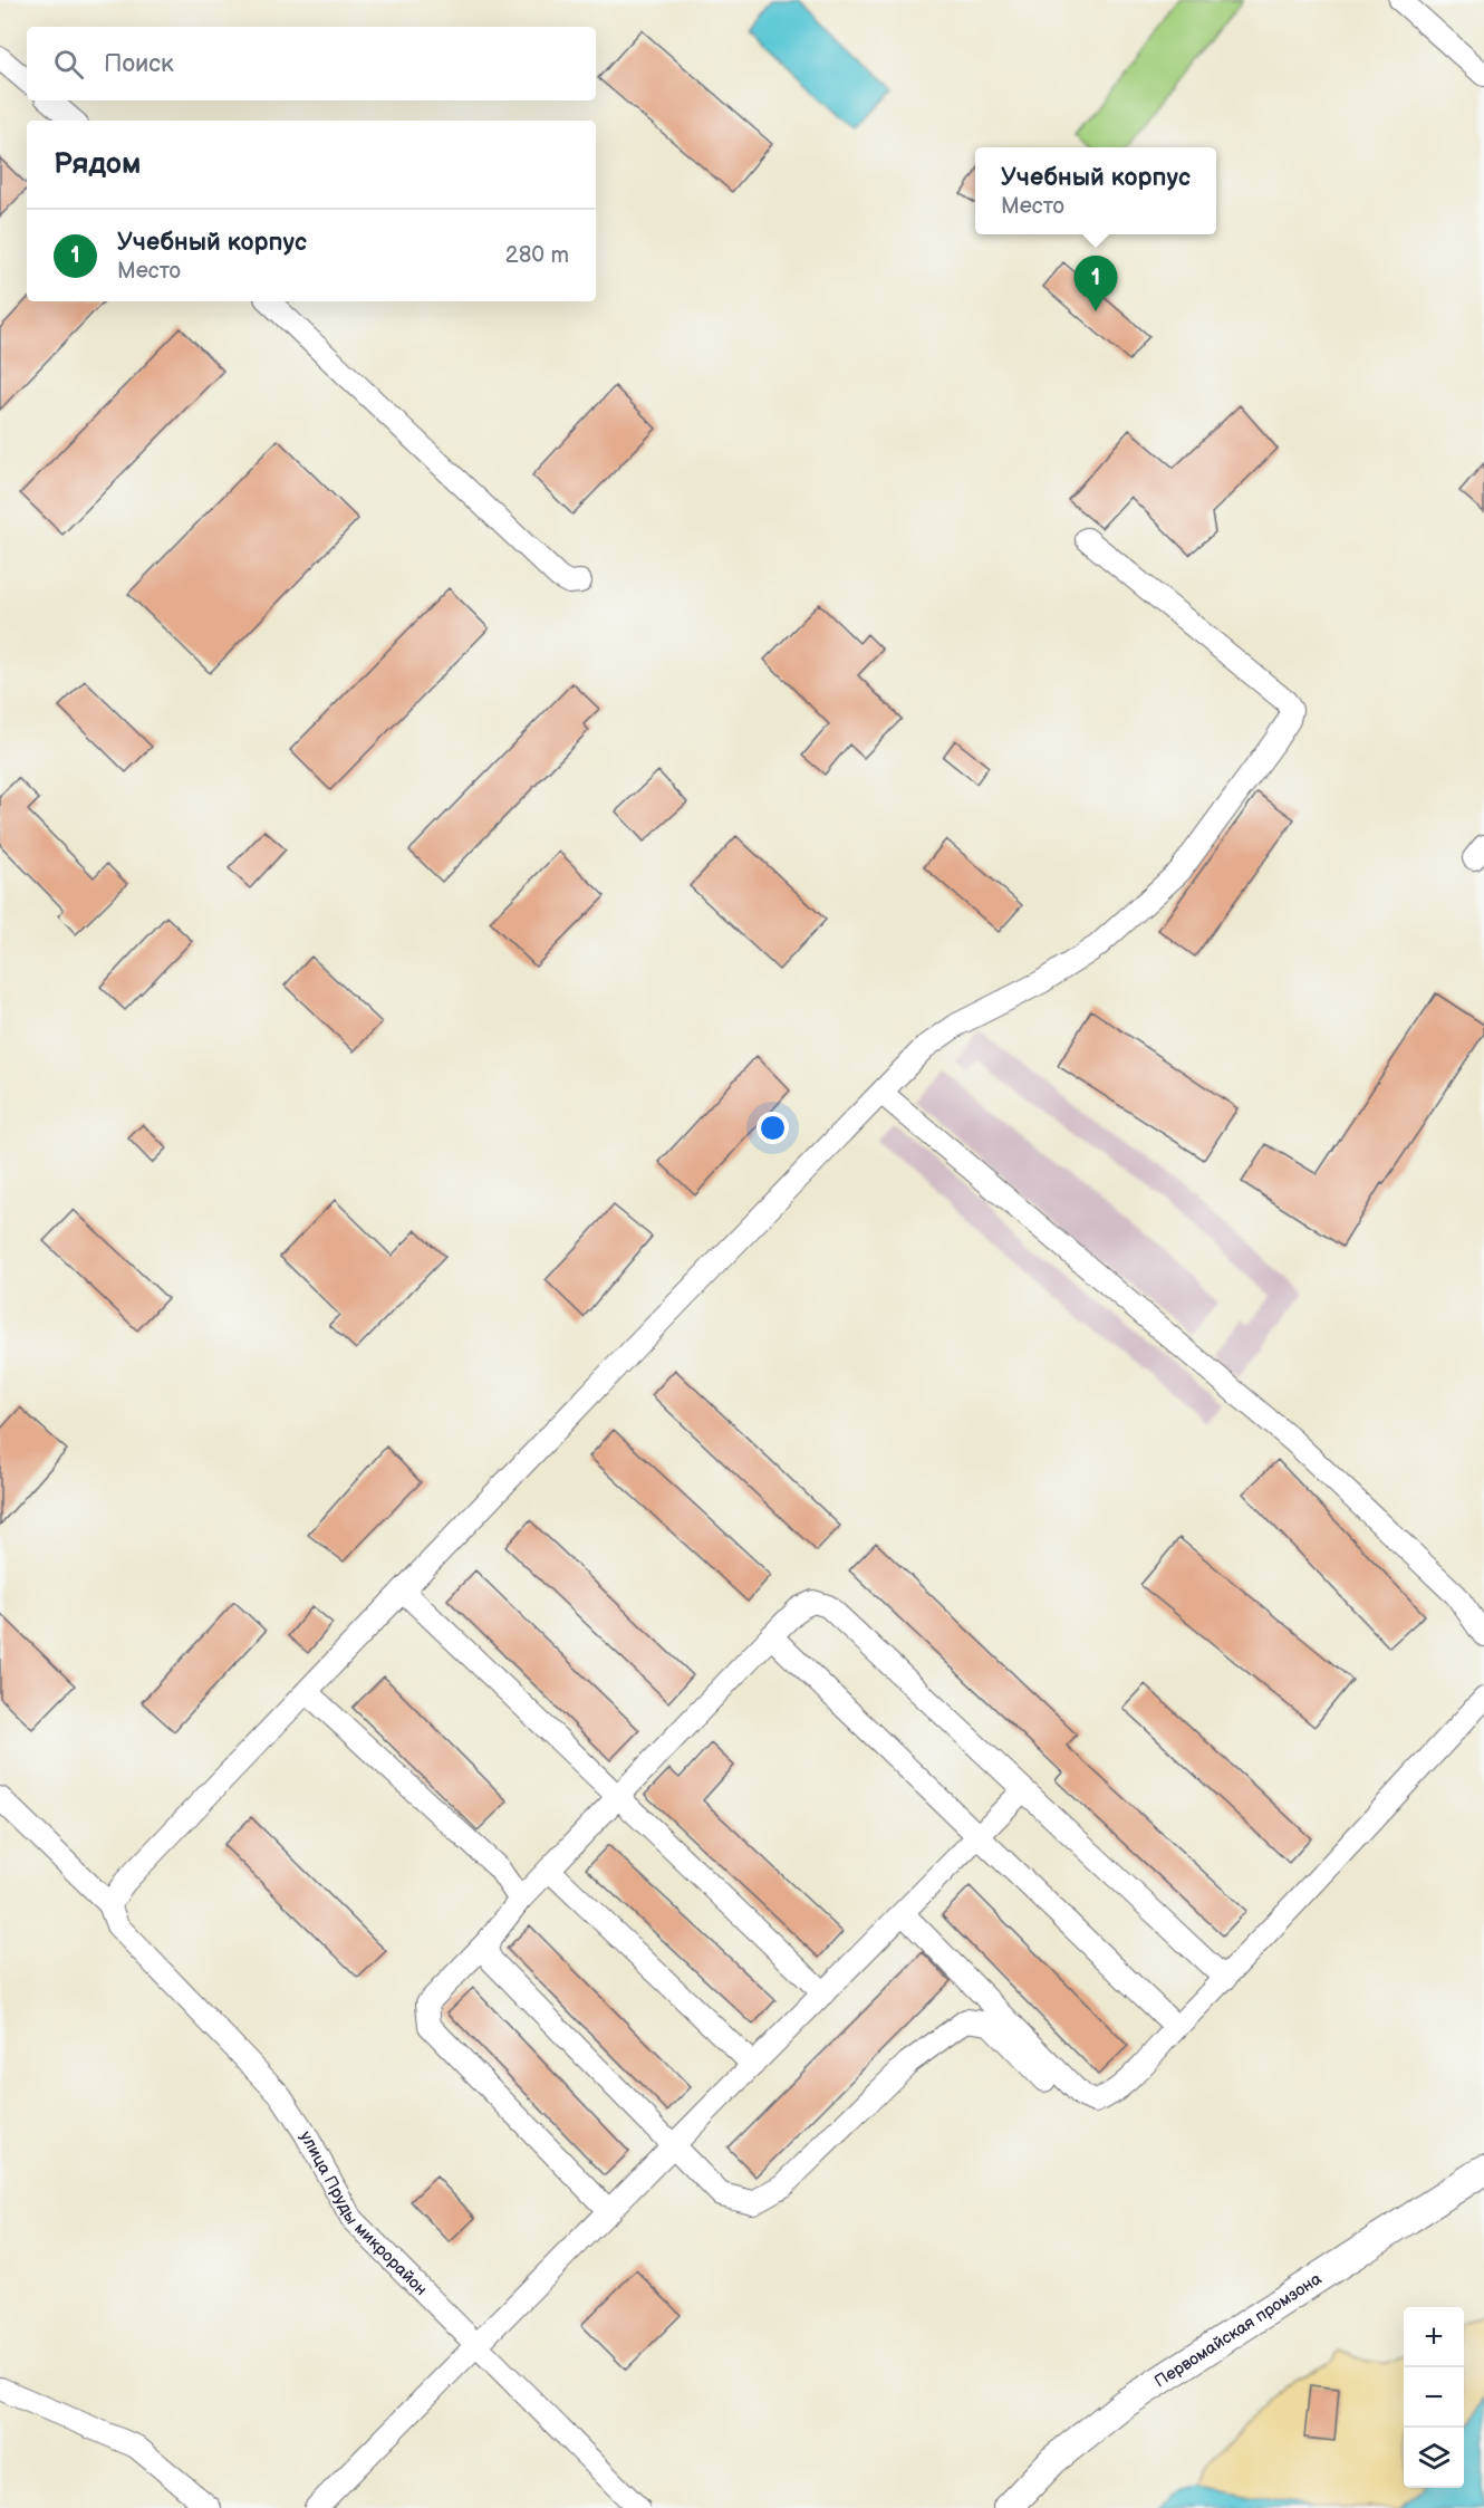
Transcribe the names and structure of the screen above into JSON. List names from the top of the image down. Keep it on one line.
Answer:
{"streets":{"main road":["Первомайская промзона"],"street":["улица Пруды микрорайон"]},"page":{"search":"Поиск","heading":"Рядом","popup":["Учебный корпус","Место"],"list":[{"mark":"1","name":"Учебный корпус","note":"Место","value":"280 m"}],"pins":"1","map_buttons":["+","−"]}}
